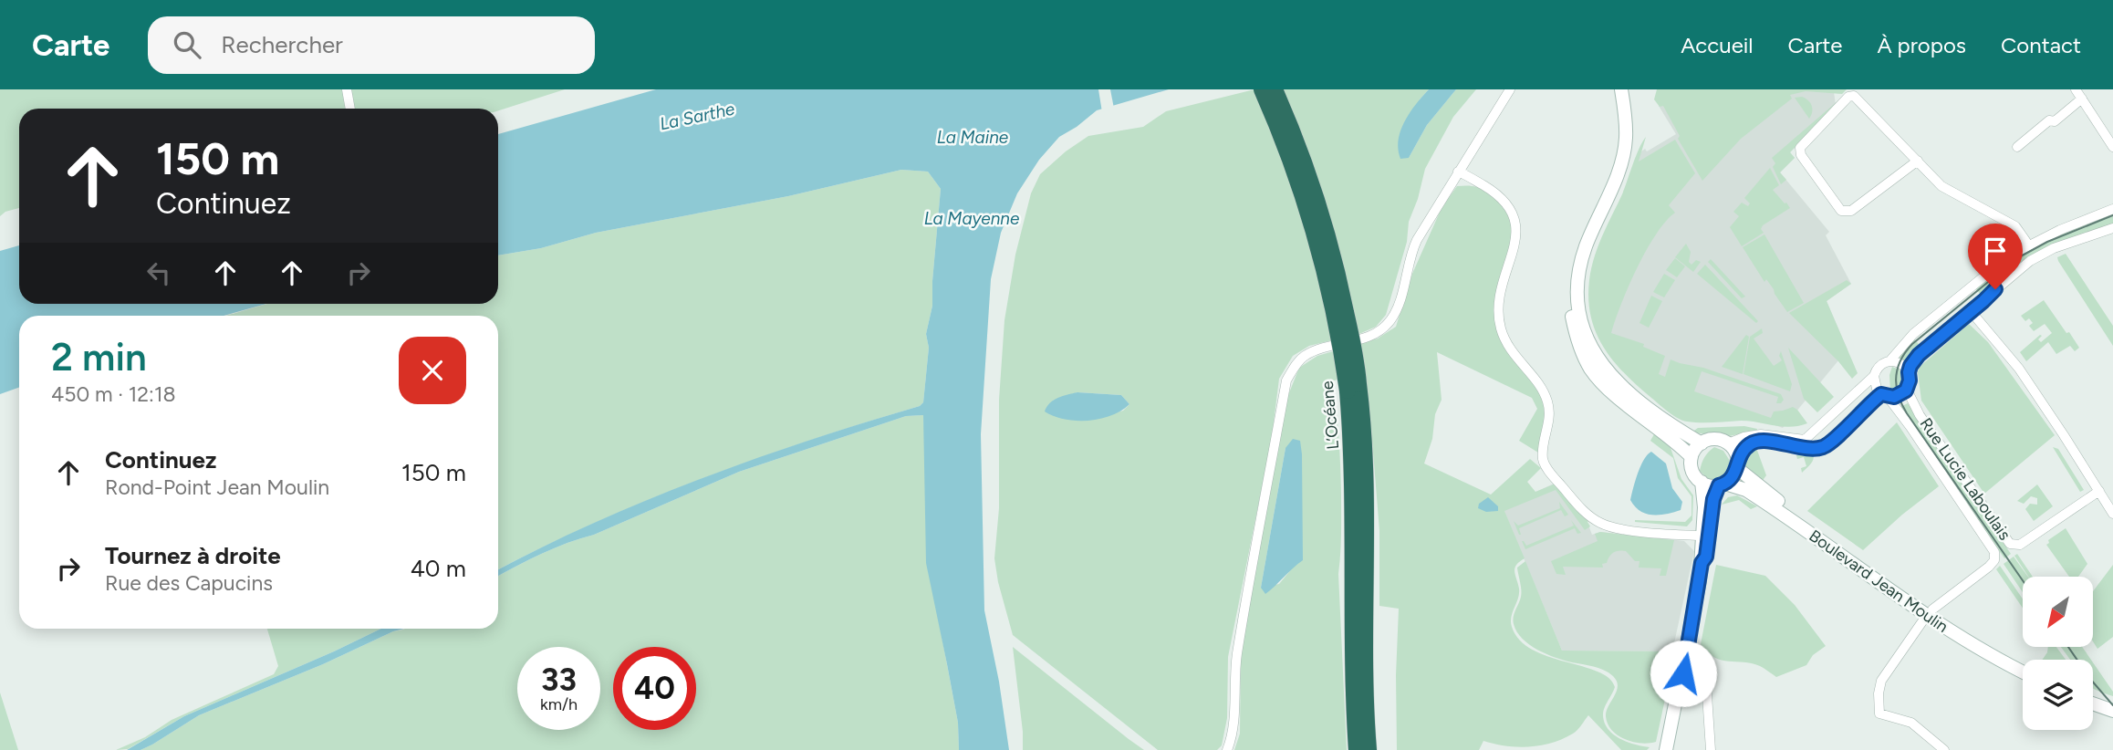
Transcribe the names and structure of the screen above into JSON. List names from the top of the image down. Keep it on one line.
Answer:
{"streets":{"highway":["L’Océane"],"main road":["Boulevard Jean Moulin"],"street":["Rue Lucie Laboulais"]},"water":["La Sarthe","La Maine","La Mayenne"],"north":"bottom left","page":{"header":"Carte","search":"Rechercher","nav":["Accueil","Carte","À propos","Contact"],"turn":["150 m","Continuez"],"heading":["2 min","450 m · 12:18"],"list":[{"name":"Continuez","note":"Rond-Point Jean Moulin","value":"150 m"},{"name":"Tournez à droite","note":"Rue des Capucins","value":"40 m"}],"speed":"33 km/h","limit":"40"}}
